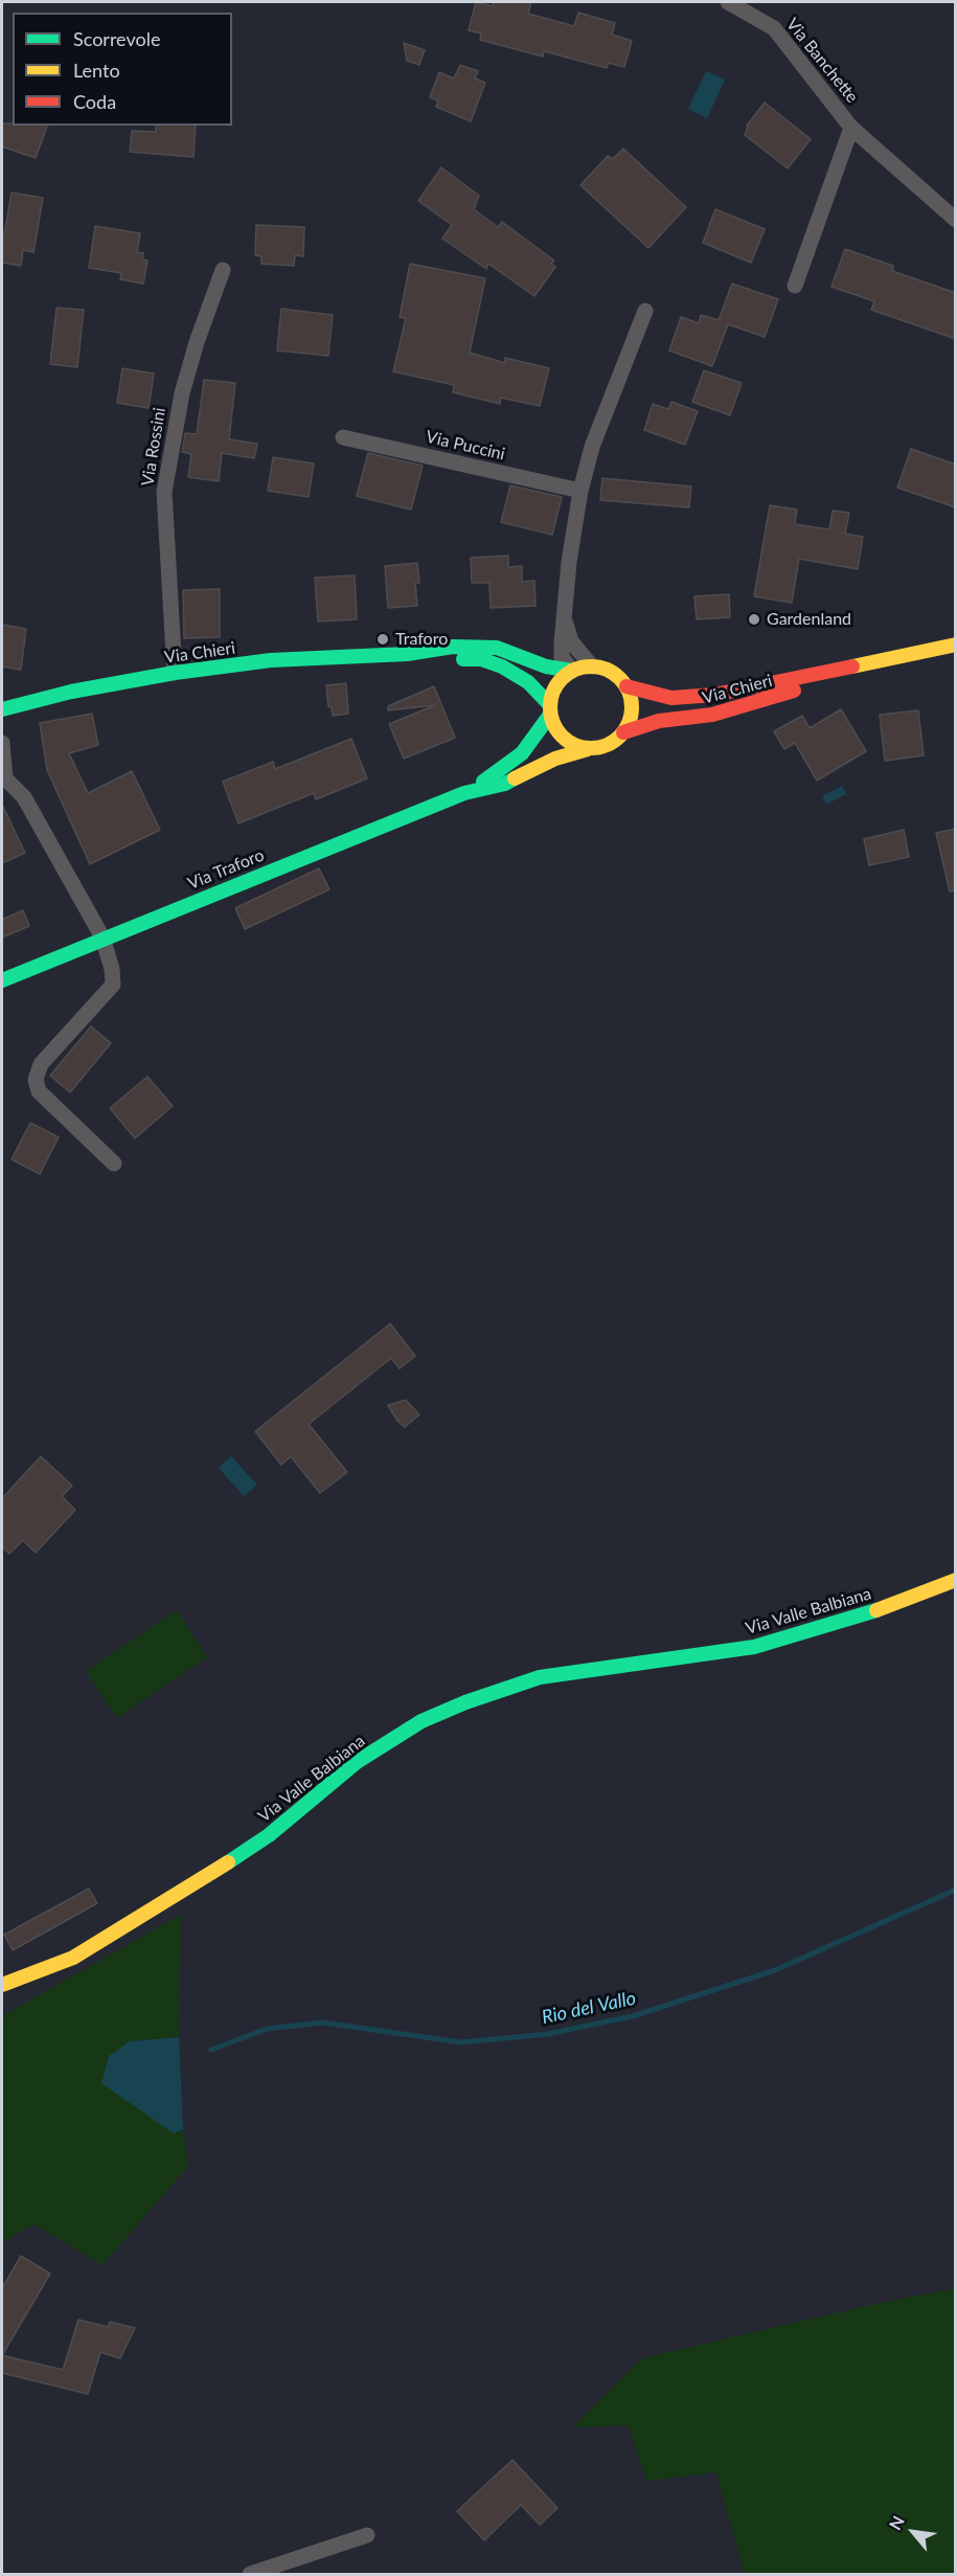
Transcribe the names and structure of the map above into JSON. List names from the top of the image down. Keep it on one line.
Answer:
{"streets":{"main road":["Via Chieri","Via Traforo","Via Valle Balbiana"],"street":["Via Banchette","Via Puccini","Via Rossini"]},"crossings":[["Via Rossini","Via Chieri"],["Via Chieri","Via Traforo"]],"water":["Rio del Vallo"],"places":["Gardenland","Traforo"],"legend":["Scorrevole","Lento","Coda"],"north":"top left"}
